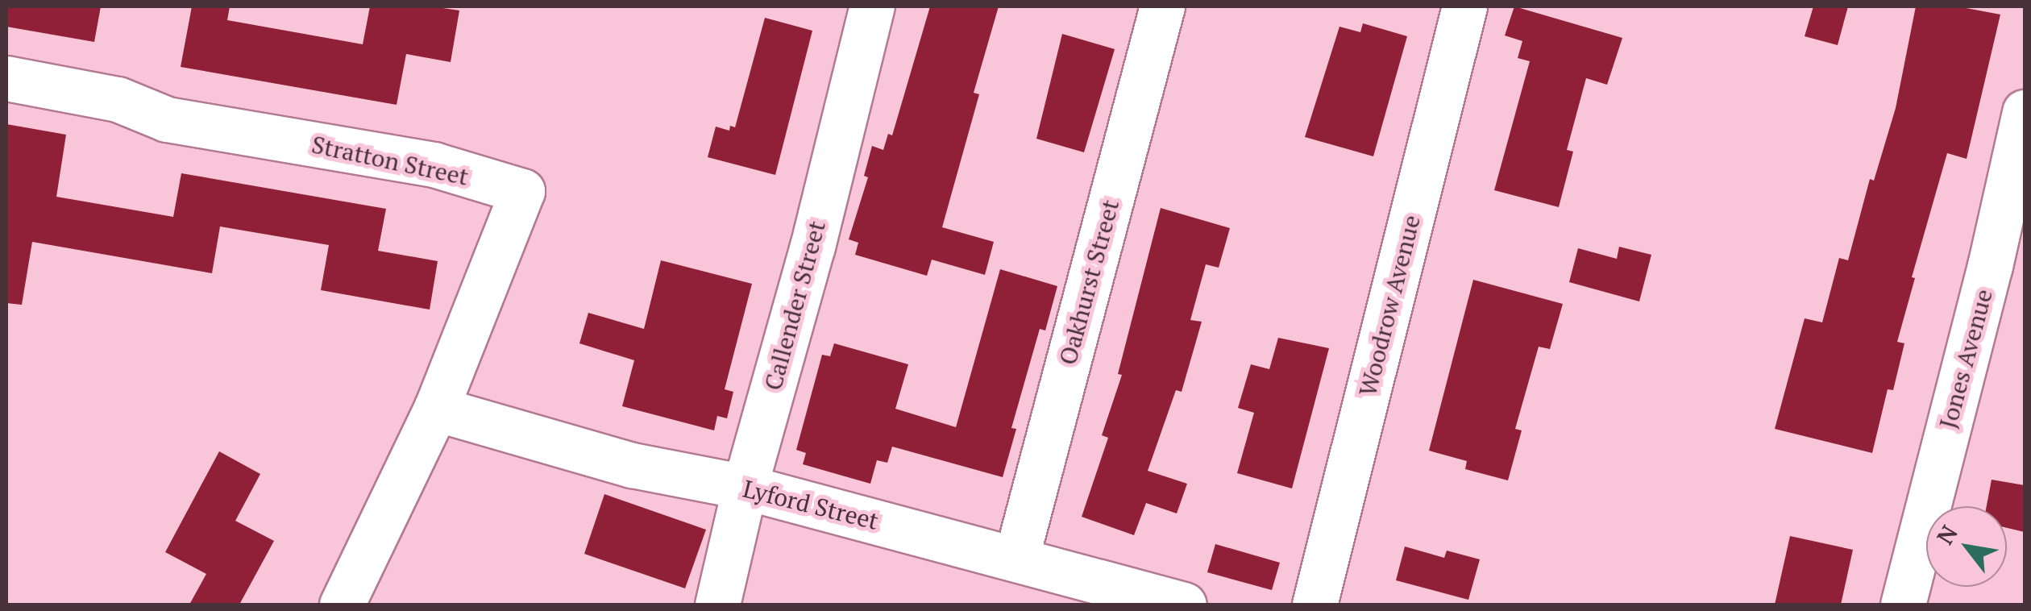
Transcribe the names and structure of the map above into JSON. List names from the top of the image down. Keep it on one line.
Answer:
{"streets":{"street":["Stratton Street","Oakhurst Street","Callender Street","Woodrow Avenue","Jones Avenue","Lyford Street"]},"crossings":[["Stratton Street","Lyford Street"],["Oakhurst Street","Lyford Street"],["Callender Street","Lyford Street"]],"north":"top left"}
